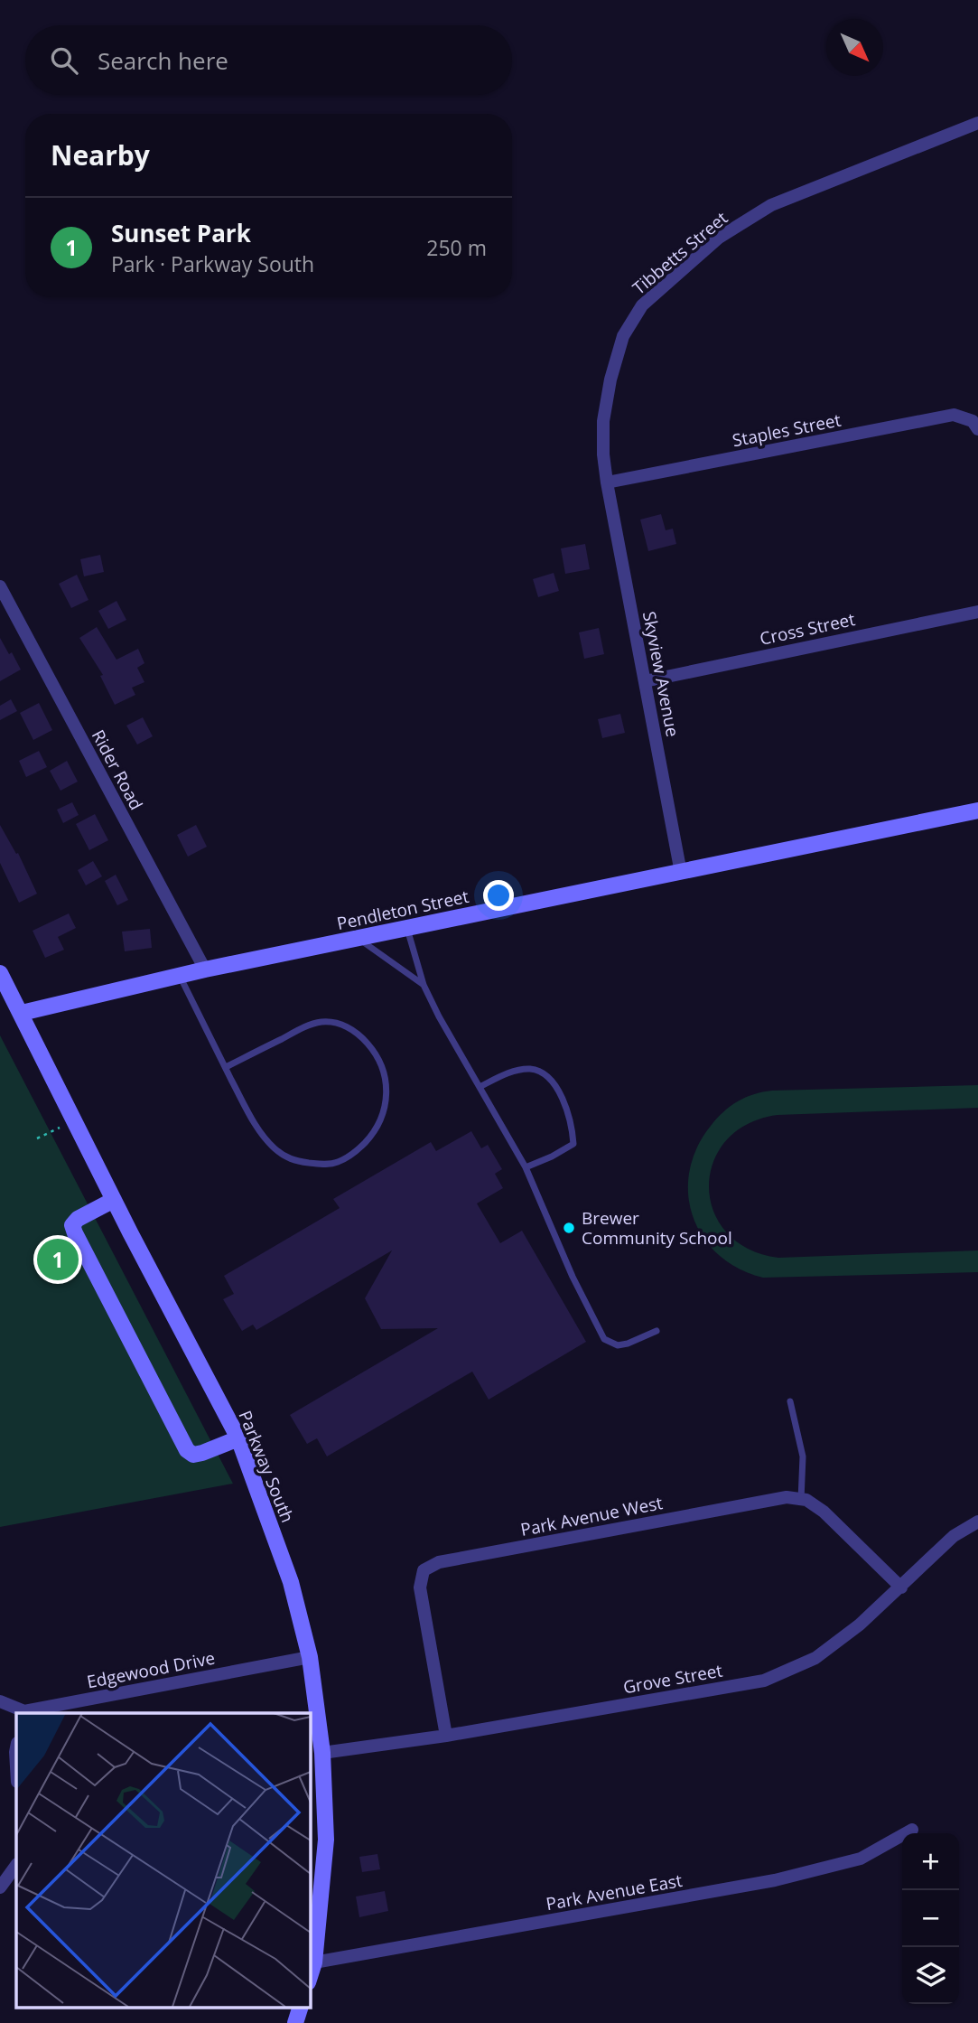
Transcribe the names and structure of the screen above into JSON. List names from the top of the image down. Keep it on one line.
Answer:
{"streets":{"street":["Tibbetts Street","Staples Street","Cross Street","Skyview Avenue","Rider Road","Pendleton Street","Parkway South","Park Avenue West","Edgewood Drive","Grove Street","Park Avenue East"]},"crossings":[["Tibbetts Street","Staples Street"],["Tibbetts Street","Skyview Avenue"],["Staples Street","Skyview Avenue"],["Cross Street","Skyview Avenue"],["Skyview Avenue","Pendleton Street"],["Rider Road","Pendleton Street"],["Pendleton Street","Parkway South"],["Parkway South","Edgewood Drive"],["Parkway South","Grove Street"],["Parkway South","Park Avenue East"],["Park Avenue West","Grove Street"]],"places":["Brewer Community School"],"north":"bottom right","page":{"search":"Search here","heading":"Nearby","list":[{"mark":"1","name":"Sunset Park","note":"Park · Parkway South","value":"250 m"}],"pins":"1","map_buttons":["+","−"]}}
